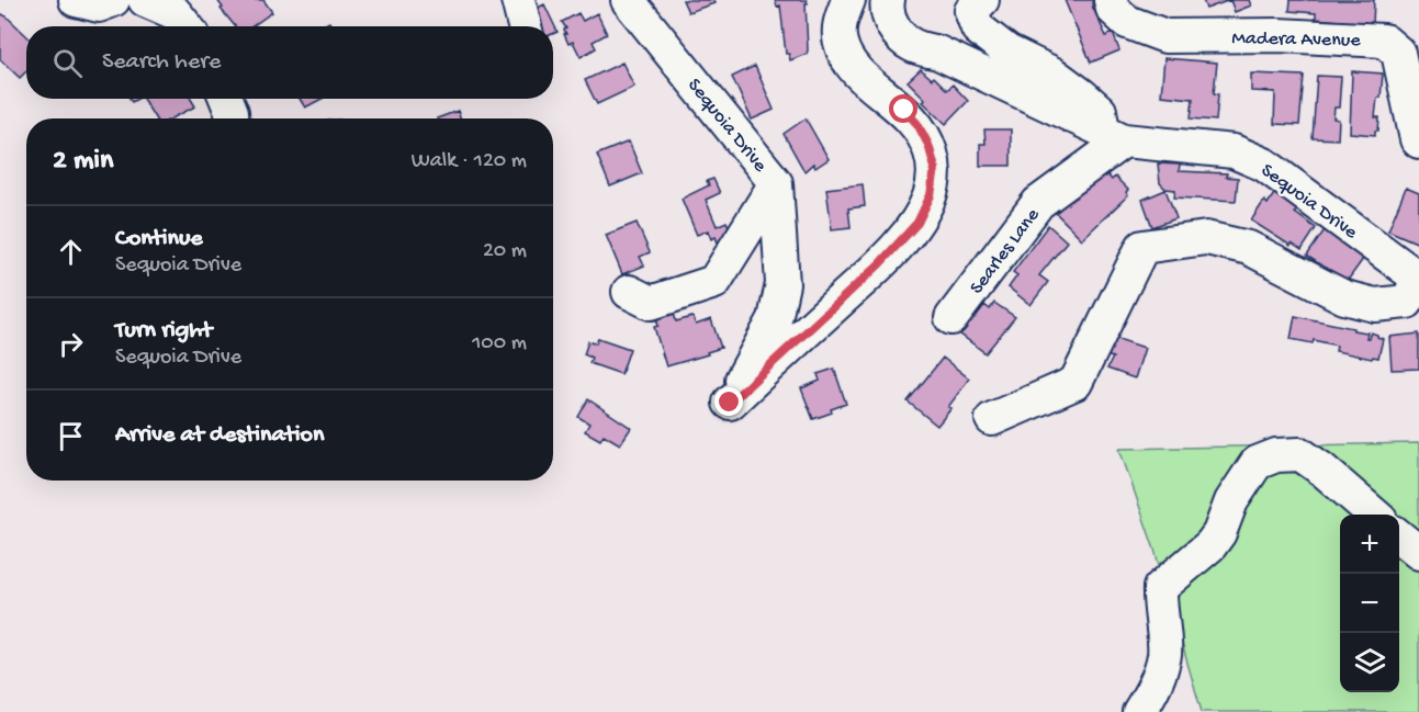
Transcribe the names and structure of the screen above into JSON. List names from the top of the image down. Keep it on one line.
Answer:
{"streets":{"street":["Madera Avenue","Sequoia Drive","Searles Lane"]},"crossings":[["Sequoia Drive","Searles Lane"]],"page":{"search":"Search here","heading":["2 min","Walk · 120 m"],"list":[["Continue","Sequoia Drive","20 m"],["Turn right","Sequoia Drive","100 m"],"Arrive at destination"],"map_buttons":["+","−"]}}
